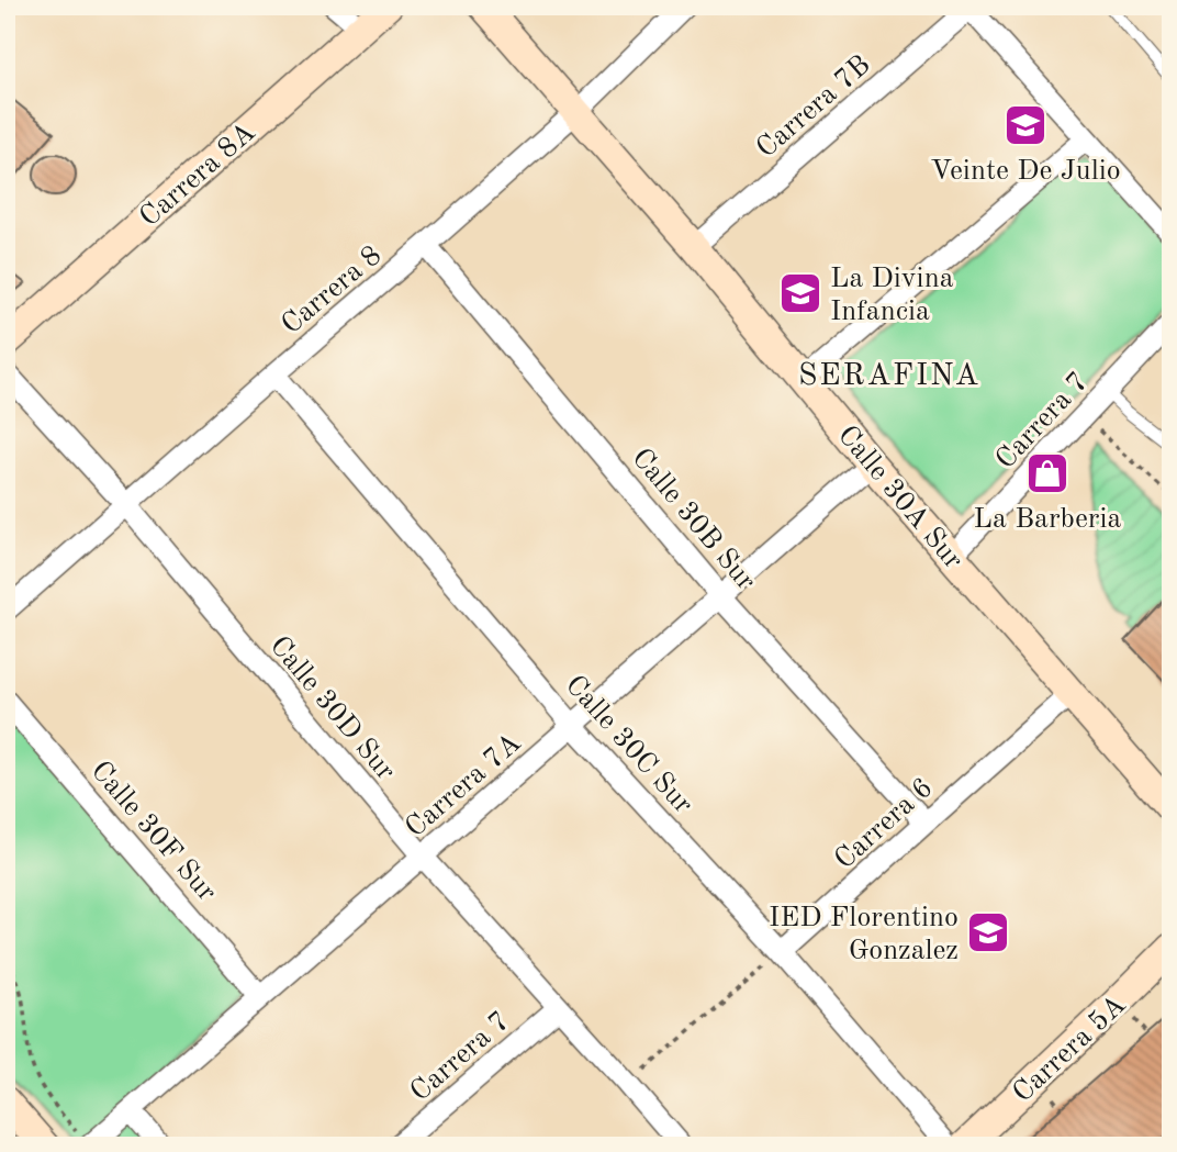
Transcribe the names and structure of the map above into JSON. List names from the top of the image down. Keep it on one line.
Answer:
{"streets":{"street":["Carrera 7B","Carrera 8A","Carrera 8","Carrera 7","Calle 30A Sur","Calle 30B Sur","Calle 30D Sur","Calle 30C Sur","Carrera 7A","Carrera 6","Calle 30F Sur","Carrera 5A"]},"crossings":[["Carrera 7B","Calle 30A Sur"],["Carrera 8","Calle 30A Sur"],["Carrera 8","Calle 30B Sur"],["Carrera 8","Calle 30D Sur"],["Carrera 8","Calle 30C Sur"],["Carrera 7","Calle 30A Sur"],["Carrera 7","Calle 30D Sur"],["Calle 30A Sur","Carrera 7A"],["Calle 30A Sur","Carrera 6"],["Calle 30B Sur","Carrera 7A"],["Calle 30B Sur","Carrera 6"],["Calle 30D Sur","Carrera 7A"],["Calle 30C Sur","Carrera 7A"],["Calle 30C Sur","Carrera 6"],["Carrera 7A","Calle 30F Sur"]],"districts":["SERAFINA"],"places":{"school or university":["Veinte De Julio","La Divina Infancia","IED Florentino Gonzalez"],"shop":["La Barberia"]}}
